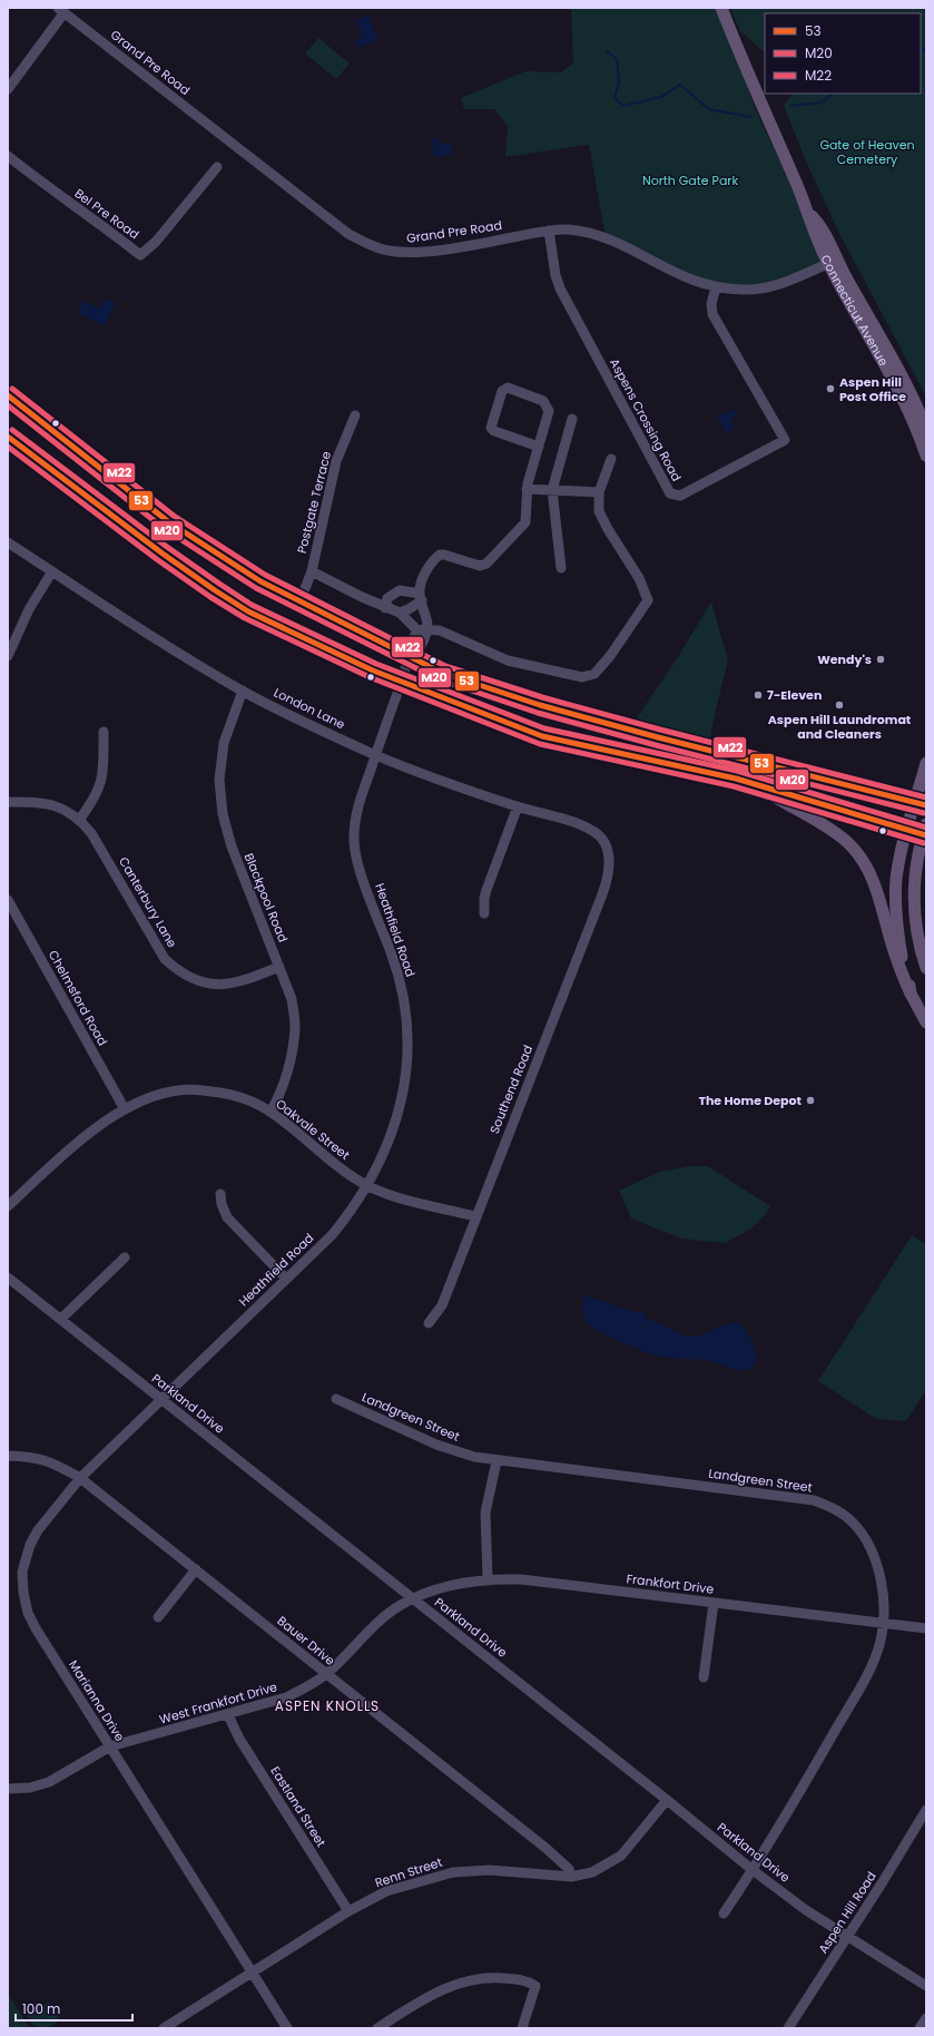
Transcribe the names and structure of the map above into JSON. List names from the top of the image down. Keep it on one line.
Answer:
{"streets":{"main road":["Connecticut Avenue"],"street":["Grand Pre Road","Bel Pre Road","Aspens Crossing Road","Postgate Terrace","London Lane","Blackpool Road","Canterbury Lane","Heathfield Road","Chelmsford Road","Southend Road","Oakvale Street","Parkland Drive","Landgreen Street","Frankfort Drive","Bauer Drive","Marianna Drive","West Frankfort Drive","Eastland Street","Renn Street","Aspen Hill Road"]},"crossings":[["Grand Pre Road","Connecticut Avenue"],["Grand Pre Road","Aspens Crossing Road"],["London Lane","Blackpool Road"],["London Lane","Heathfield Road"],["London Lane","Southend Road"],["Blackpool Road","Canterbury Lane"],["Blackpool Road","Oakvale Street"],["Heathfield Road","Oakvale Street"],["Heathfield Road","Parkland Drive"],["Heathfield Road","Marianna Drive"],["Chelmsford Road","Oakvale Street"],["Southend Road","Oakvale Street"],["Parkland Drive","Landgreen Street"],["Parkland Drive","Frankfort Drive"],["Parkland Drive","Marianna Drive"],["Parkland Drive","West Frankfort Drive"],["Parkland Drive","Renn Street"],["Parkland Drive","Aspen Hill Road"],["Landgreen Street","Frankfort Drive"],["Frankfort Drive","West Frankfort Drive"],["Bauer Drive","Marianna Drive"],["Bauer Drive","West Frankfort Drive"],["Bauer Drive","Renn Street"],["Marianna Drive","West Frankfort Drive"],["Marianna Drive","Renn Street"],["West Frankfort Drive","Eastland Street"],["Eastland Street","Renn Street"]],"districts":["ASPEN KNOLLS"],"parks":["Gate of Heaven Cemetery","North Gate Park"],"places":["Aspen Hill Post Office","Wendy's","7-Eleven","Aspen Hill Laundromat and Cleaners","The Home Depot"],"lines":["transit line M22","transit line 53","transit line M20"],"legend":["53","M20","M22"],"scale_bar":"100 m"}
